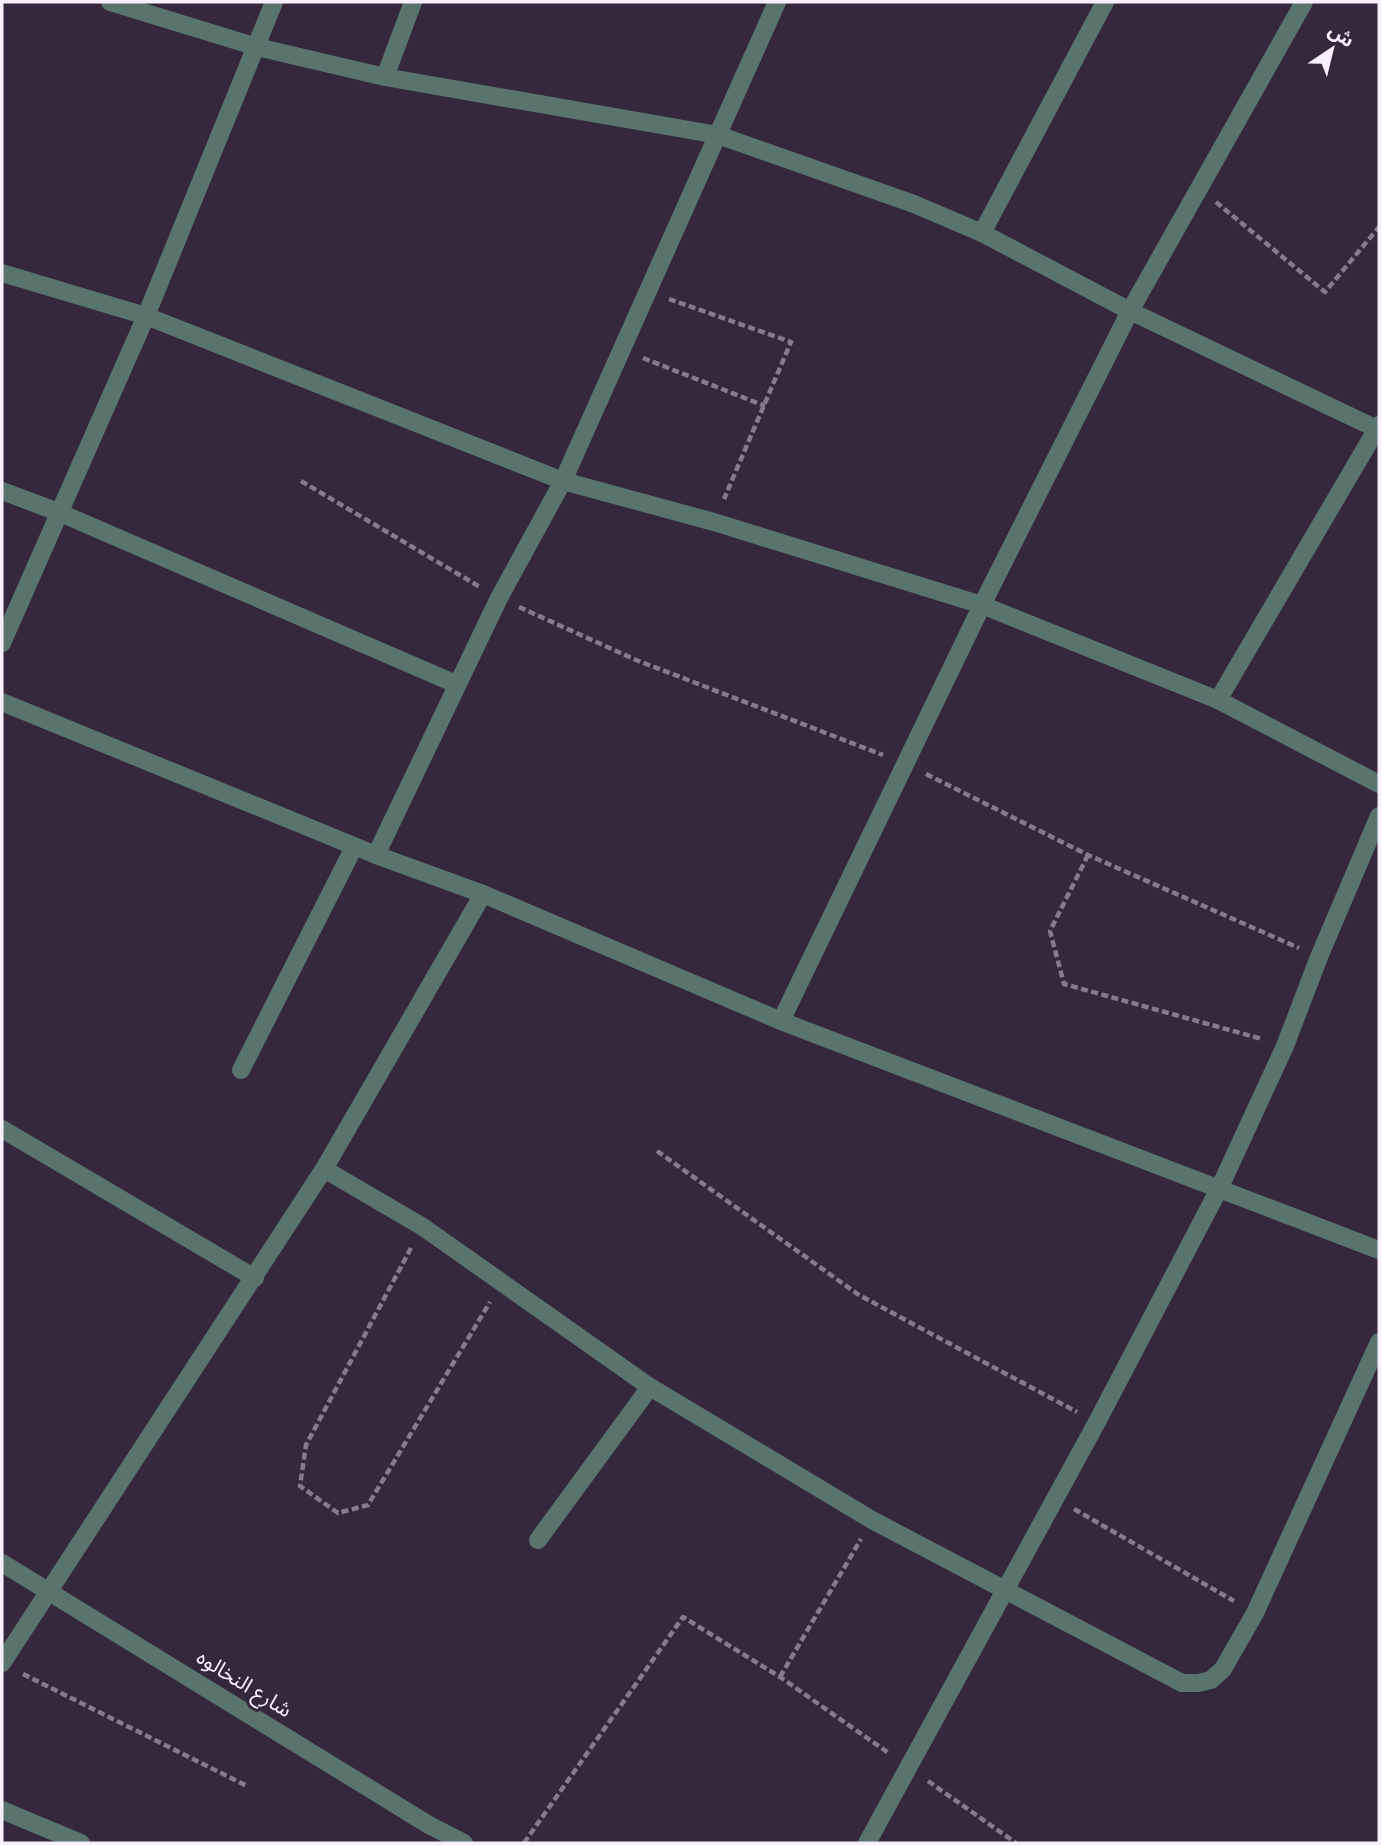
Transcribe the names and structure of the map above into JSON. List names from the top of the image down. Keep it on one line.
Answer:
{"streets":{"street":["شارع النخالوه"]},"north":"top right"}
